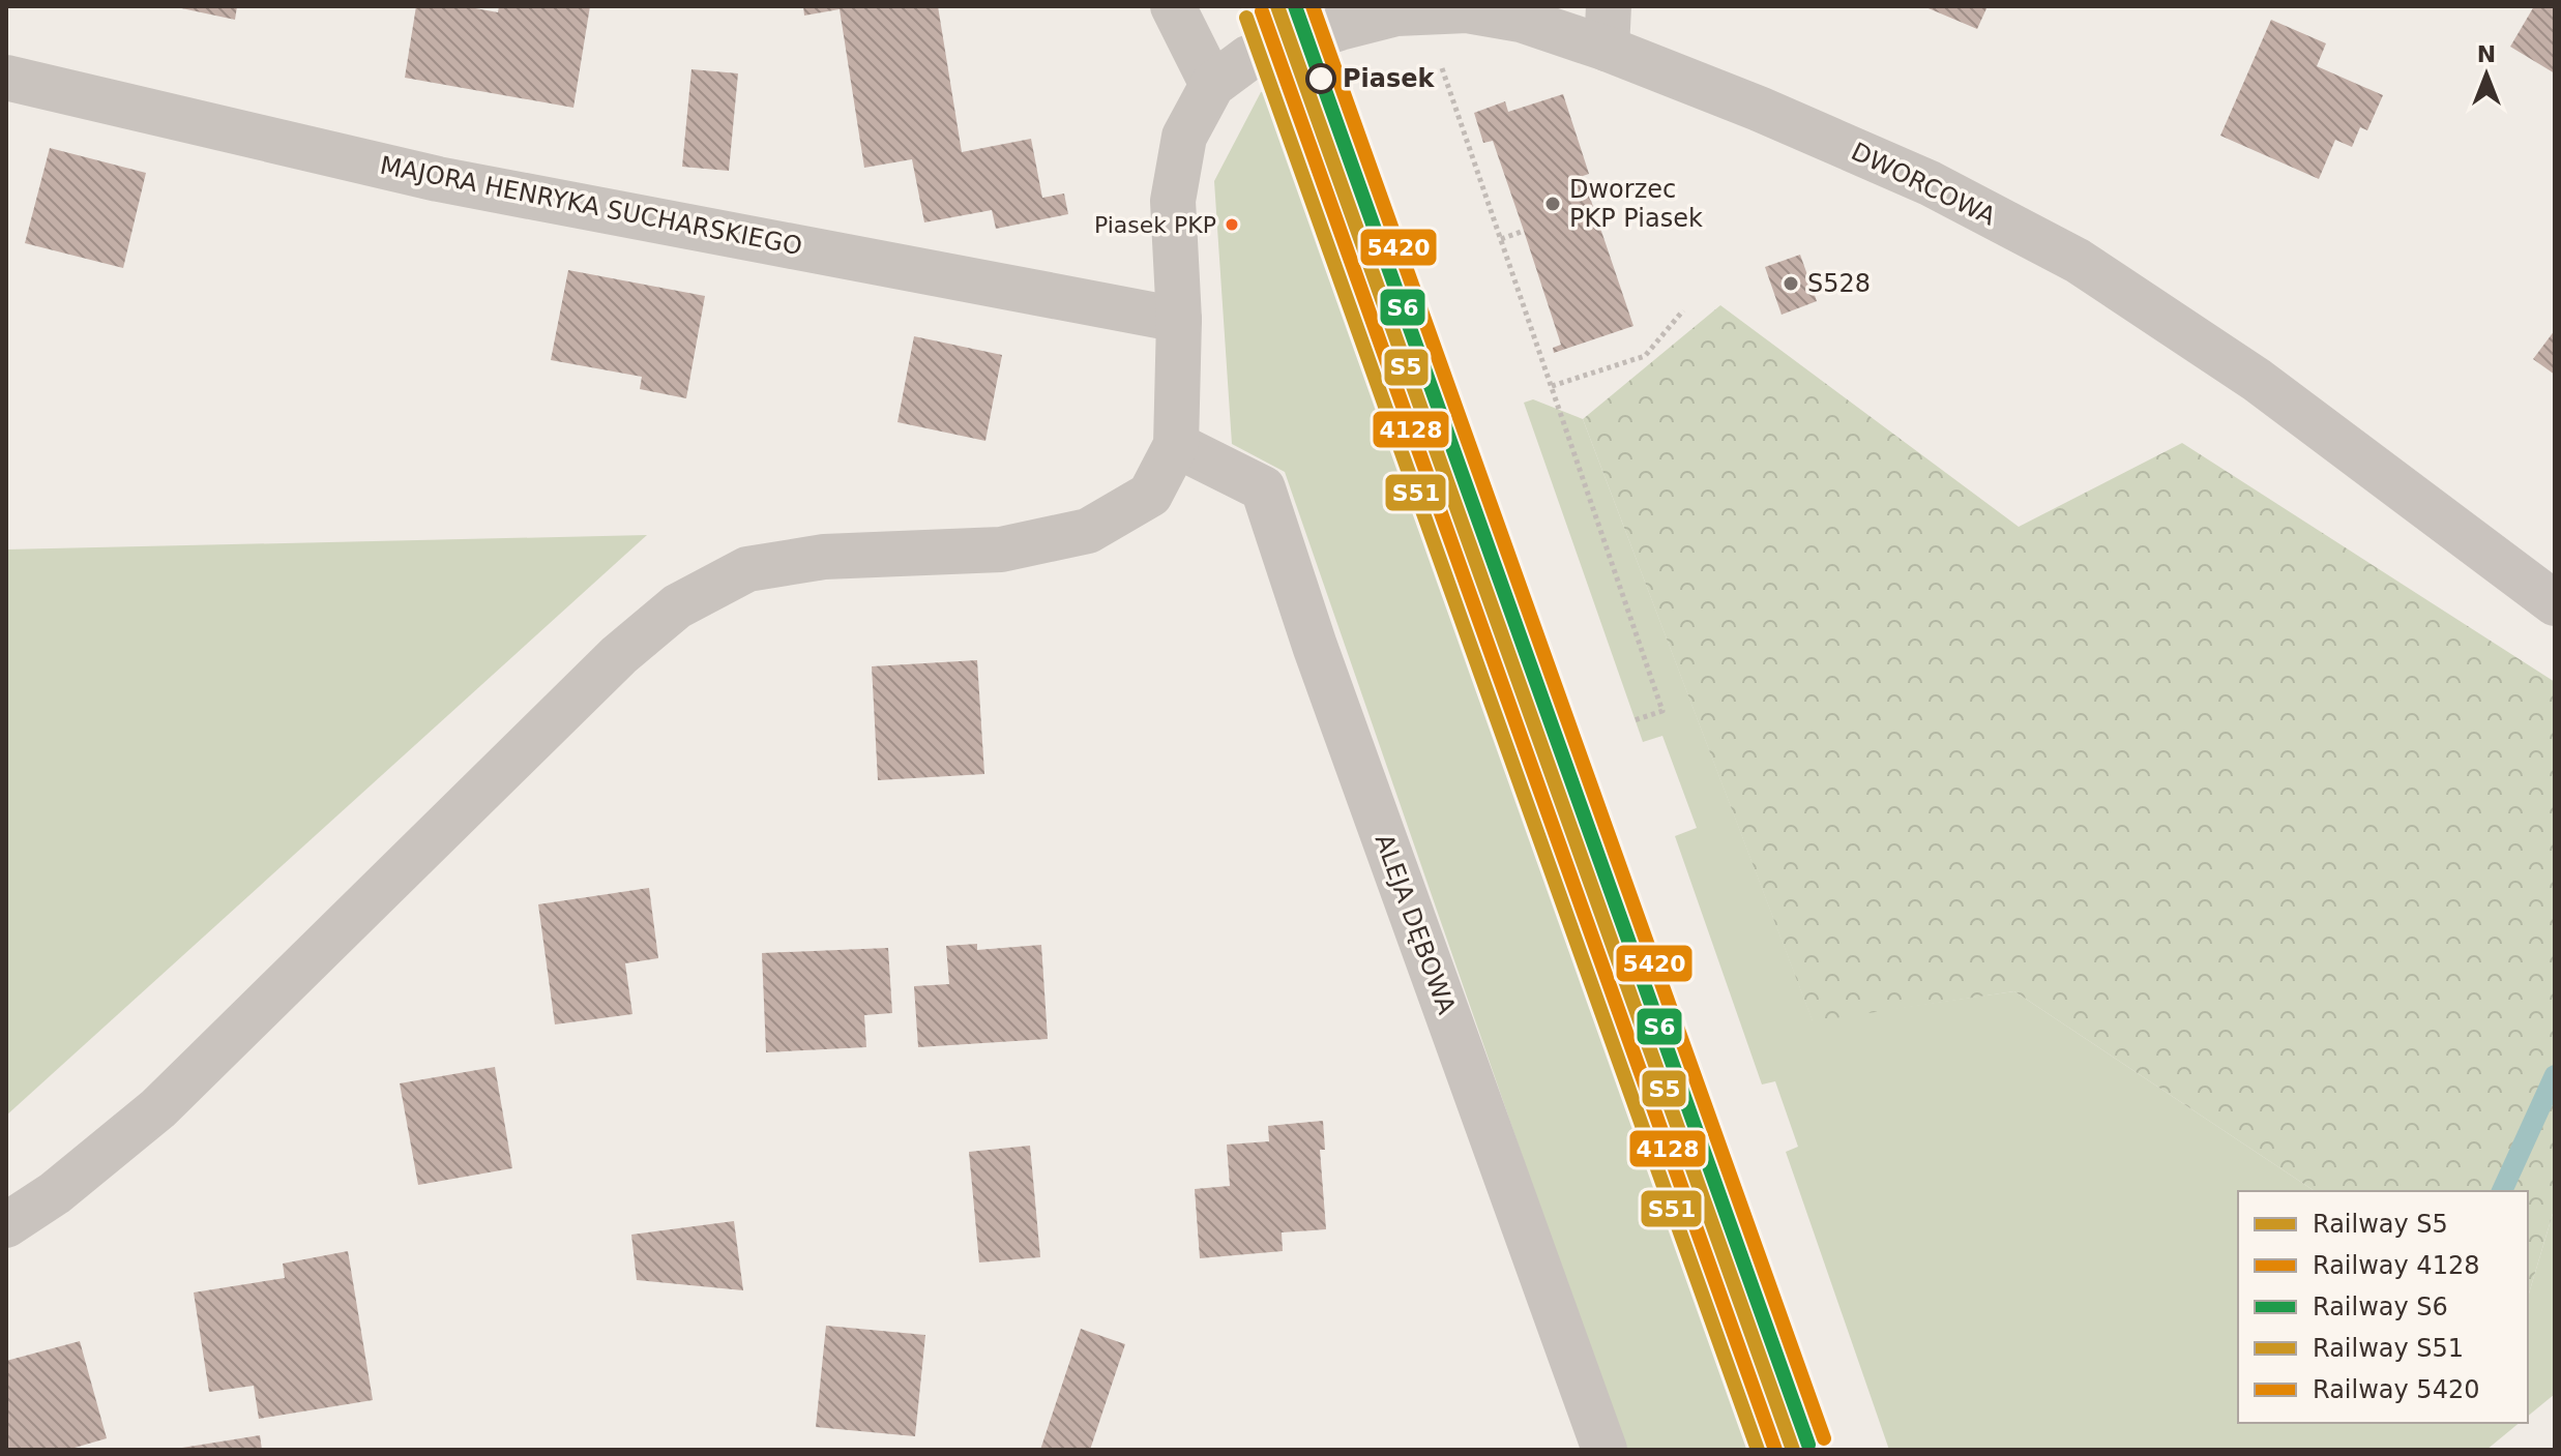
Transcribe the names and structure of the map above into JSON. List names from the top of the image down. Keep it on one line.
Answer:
{"streets":{"street":["DWORCOWA","MAJORA HENRYKA SUCHARSKIEGO","ALEJA DĘBOWA"]},"places":["Piasek","Dworzec PKP Piasek","Piasek PKP","S528"],"lines":["rail line S5","rail line S6","rail line 5420","rail line 4128","rail line S51"],"legend":["Railway S5","Railway 4128","Railway S6","Railway S51","Railway 5420"],"north":"top"}
